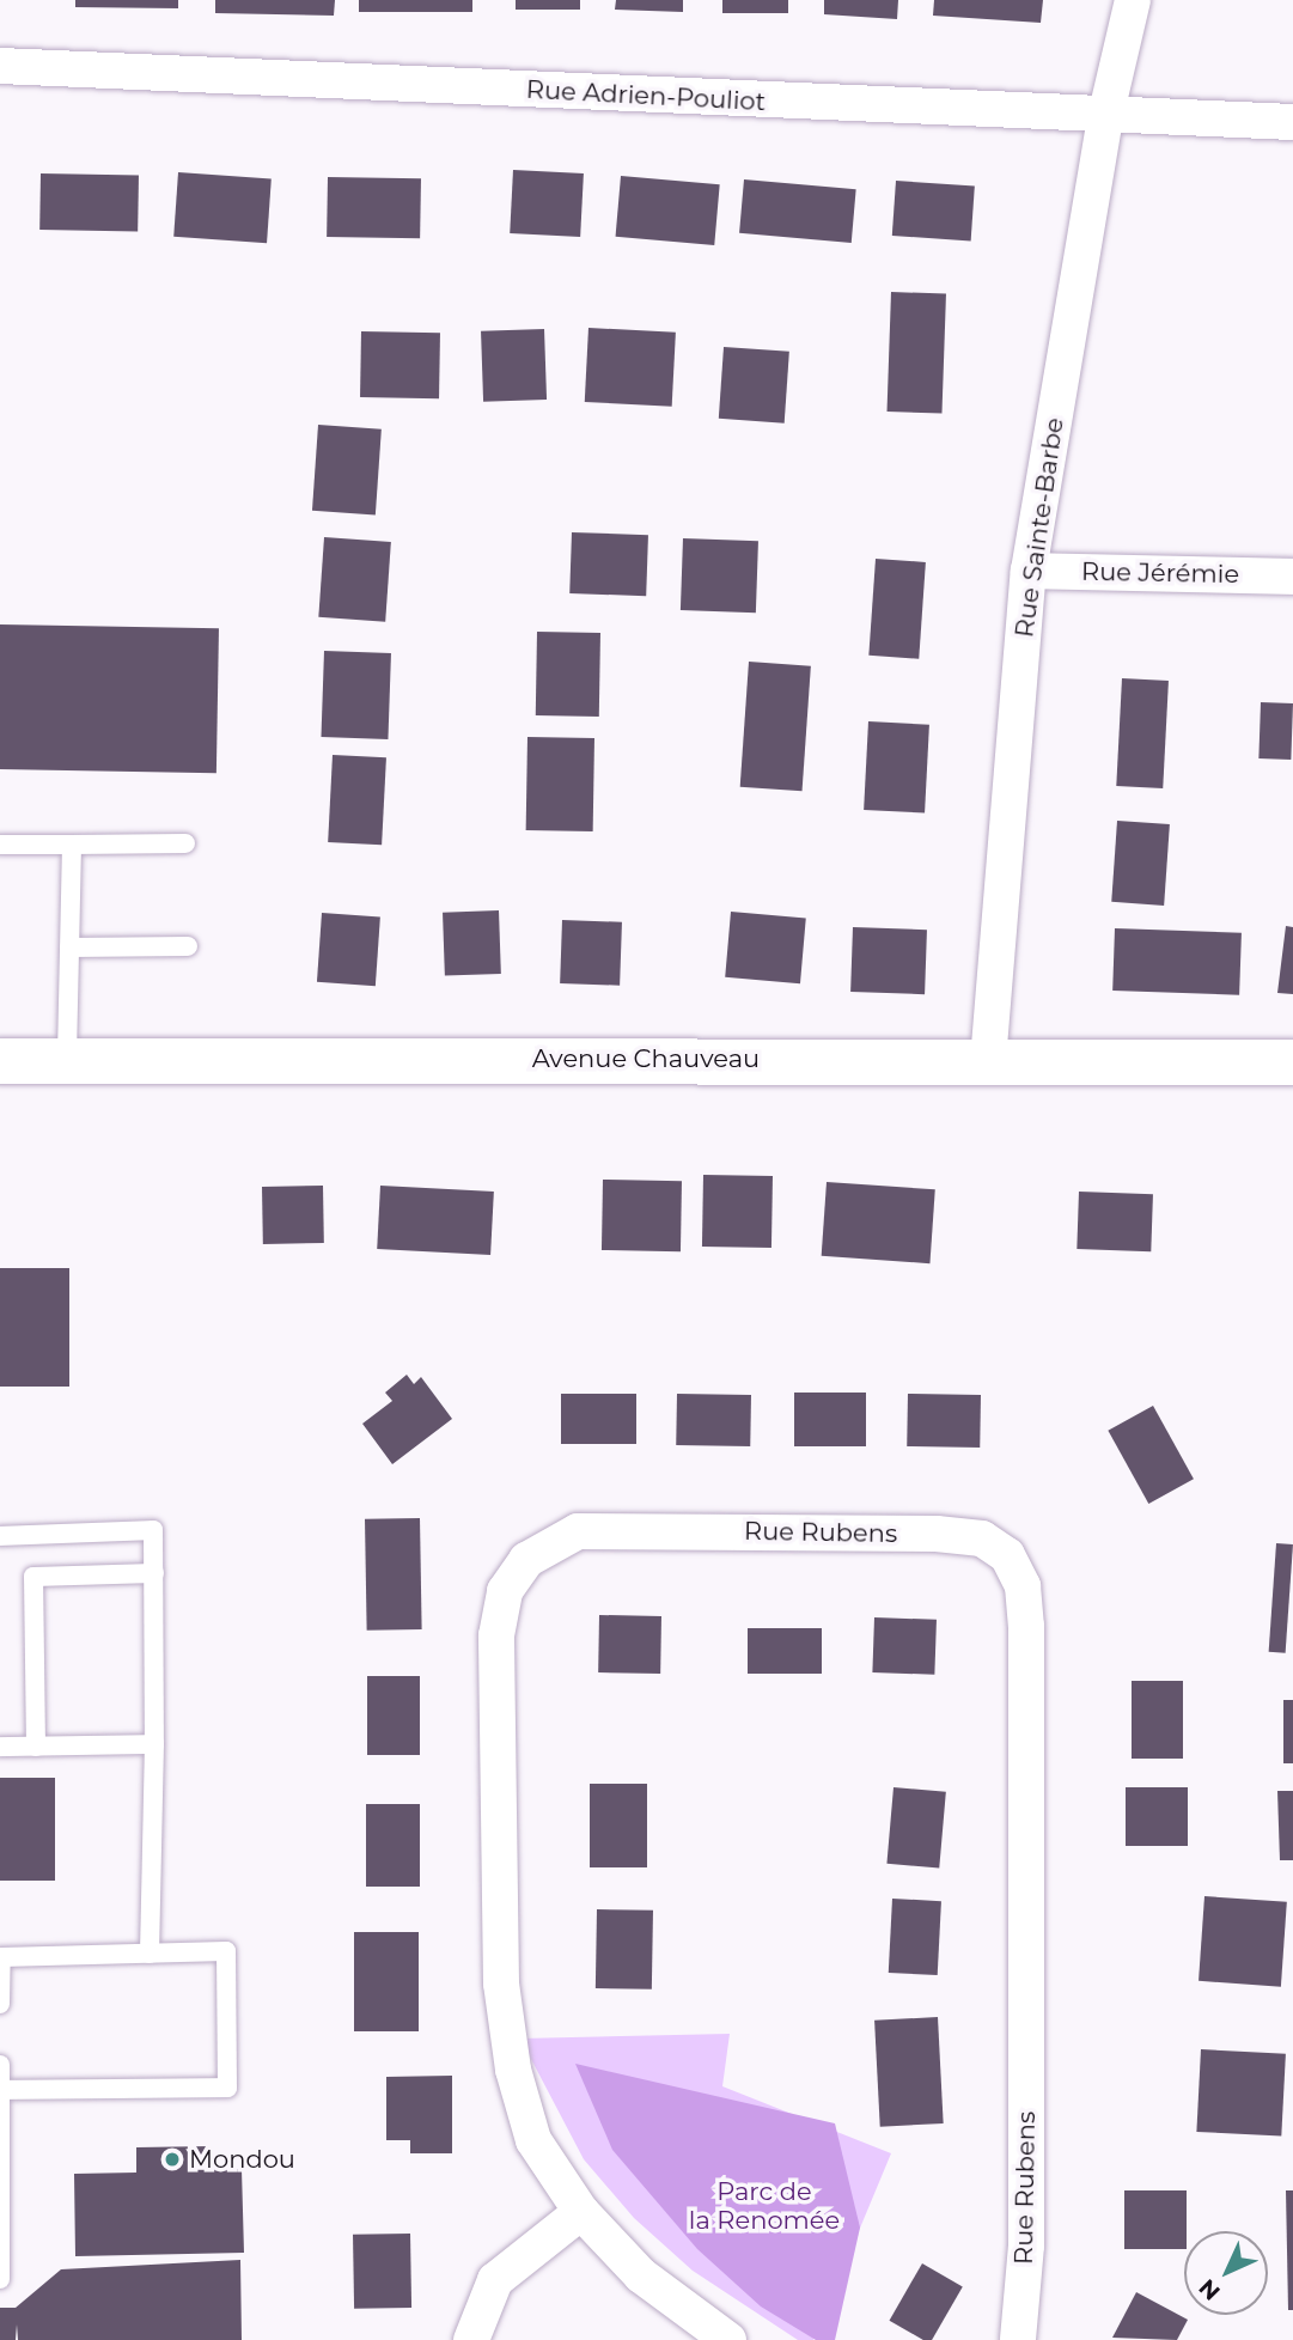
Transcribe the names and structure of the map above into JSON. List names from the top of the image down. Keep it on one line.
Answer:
{"streets":{"street":["Rue Adrien-Pouliot","Rue Sainte-Barbe","Rue Jérémie","Avenue Chauveau","Rue Rubens"]},"crossings":[["Rue Adrien-Pouliot","Rue Sainte-Barbe"],["Rue Sainte-Barbe","Rue Jérémie"],["Rue Sainte-Barbe","Avenue Chauveau"]],"parks":["Parc de la Renomée"],"places":["Mondou"],"north":"bottom left"}
